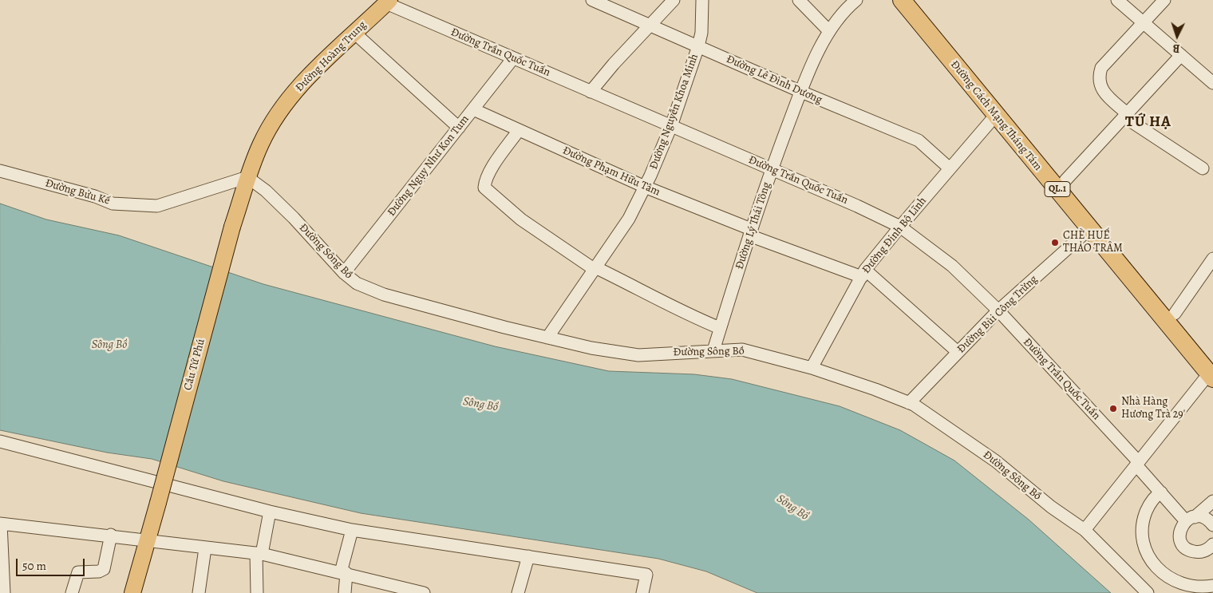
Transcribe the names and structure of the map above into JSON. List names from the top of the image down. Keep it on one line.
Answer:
{"streets":{"highway":["Đường Cách Mạng Tháng Tám","QL.1"],"main road":["Đường Hoàng Trung","Cầu Tứ Phú"],"street":["Đường Trần Quốc Tuấn","Đường Lê Đình Dương","Đường Nguyễn Khoa Minh","Đường Ngụy Như Kon Tum","Đường Phạm Hữu Tâm","Đường Bửu Kế","Đường Lý Thái Tông","Đường Đinh Bộ Lĩnh","Đường Sông Bồ","Đường Bùi Công Trừng"]},"crossings":[["Đường Trần Quốc Tuấn","Đường Hoàng Trung"],["Đường Trần Quốc Tuấn","Đường Nguyễn Khoa Minh"],["Đường Trần Quốc Tuấn","Đường Ngụy Như Kon Tum"],["Đường Trần Quốc Tuấn","Đường Lý Thái Tông"],["Đường Trần Quốc Tuấn","Đường Đinh Bộ Lĩnh"],["Đường Trần Quốc Tuấn","Đường Bùi Công Trừng"],["Đường Hoàng Trung","Đường Bửu Kế"],["Đường Hoàng Trung","Đường Sông Bồ"],["Đường Hoàng Trung","Cầu Tứ Phú"],["Đường Lê Đình Dương","Đường Nguyễn Khoa Minh"],["Đường Lê Đình Dương","Đường Lý Thái Tông"],["Đường Lê Đình Dương","Đường Đinh Bộ Lĩnh"],["Đường Nguyễn Khoa Minh","Đường Phạm Hữu Tâm"],["Đường Nguyễn Khoa Minh","Đường Sông Bồ"],["Đường Cách Mạng Tháng Tám","Đường Đinh Bộ Lĩnh"],["Đường Cách Mạng Tháng Tám","Đường Bùi Công Trừng"],["Đường Ngụy Như Kon Tum","Đường Phạm Hữu Tâm"],["Đường Ngụy Như Kon Tum","Đường Sông Bồ"],["Đường Phạm Hữu Tâm","Đường Lý Thái Tông"],["Đường Phạm Hữu Tâm","Đường Đinh Bộ Lĩnh"],["Đường Bửu Kế","Đường Sông Bồ"],["Đường Lý Thái Tông","Đường Sông Bồ"],["Đường Đinh Bộ Lĩnh","Đường Sông Bồ"],["Đường Sông Bồ","Đường Bùi Công Trừng"]],"districts":["TỨ HẠ"],"water":["Sông Bồ"],"places":["CHÈ HUẾ THẢO TRÂM","Nhà Hàng Hương Trà 29'"],"scale_bar":"50 m","north":"bottom"}
